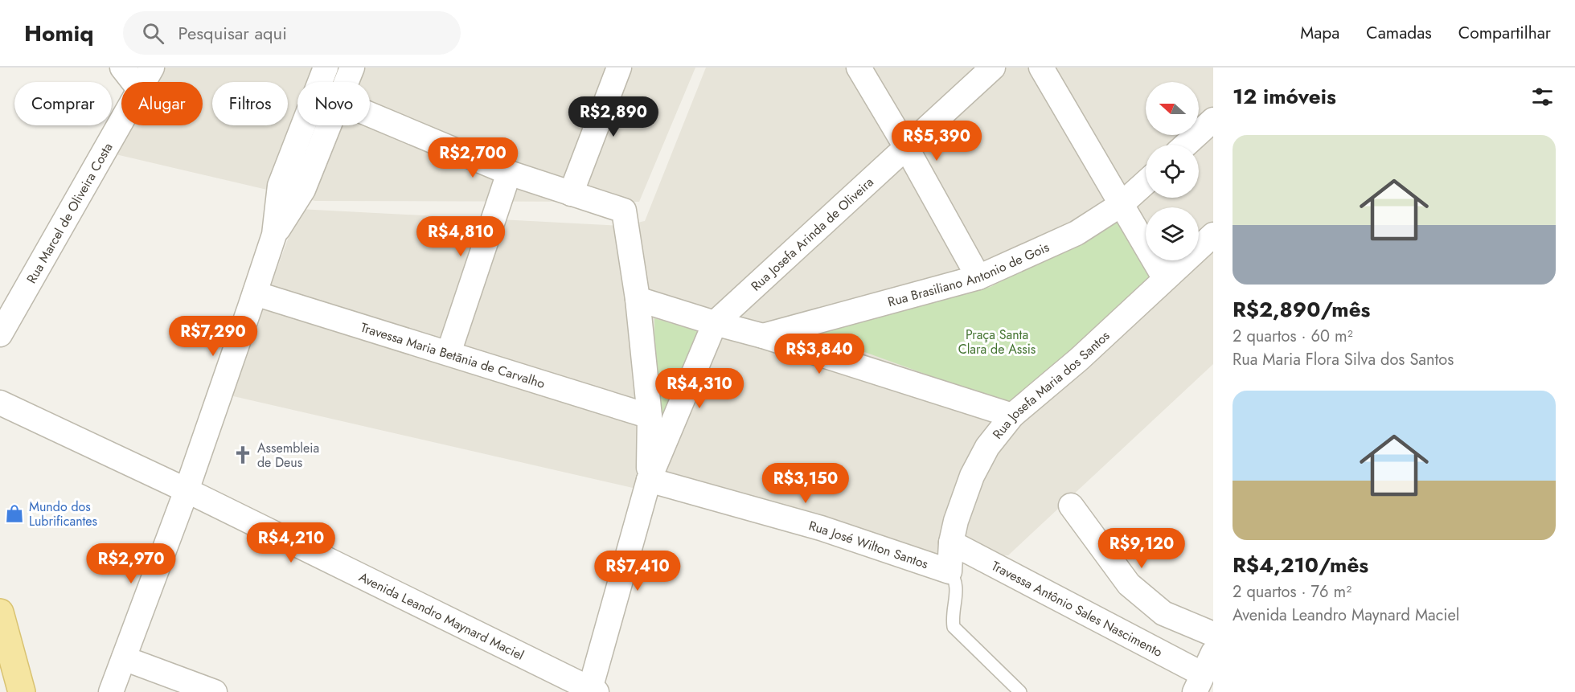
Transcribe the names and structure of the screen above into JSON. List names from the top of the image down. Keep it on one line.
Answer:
{"streets":{"street":["Rua Marcel de Oliveira Costa","Rua Josefa Arinda de Oliveira","Rua Brasiliano Antonio de Gois","Travessa Maria Betãnia de Carvalho","Rua Josefa Maria dos Santos","Rua José Wilton Santos","Travessa Antônio Sales Nascimento","Avenida Leandro Maynard Maciel"]},"crossings":[["Rua Josefa Maria dos Santos","Rua José Wilton Santos"],["Rua Josefa Maria dos Santos","Travessa Antônio Sales Nascimento"]],"parks":["Praça Santa Clara de Assis"],"places":{"church":["Assembleia de Deus"],"shop":["Mundo dos Lubrificantes"]},"north":"left","page":{"header":"Homiq","search":"Pesquisar aqui","nav":["Mapa","Camadas","Compartilhar"],"heading":"12 imóveis","chip":["Comprar","Alugar","Filtros","Novo"],"price":["R$2,890","R$5,390","R$2,700","R$4,810","R$7,290","R$3,840","R$4,310","R$3,150","R$4,210","R$9,120","R$2,970","R$7,410"],"list":[{"name":"R$2,890/mês","note":"2 quartos · 60 m² · Rua Maria Flora Silva dos Santos"},{"name":"R$4,210/mês","note":"2 quartos · 76 m² · Avenida Leandro Maynard Maciel"}]}}
